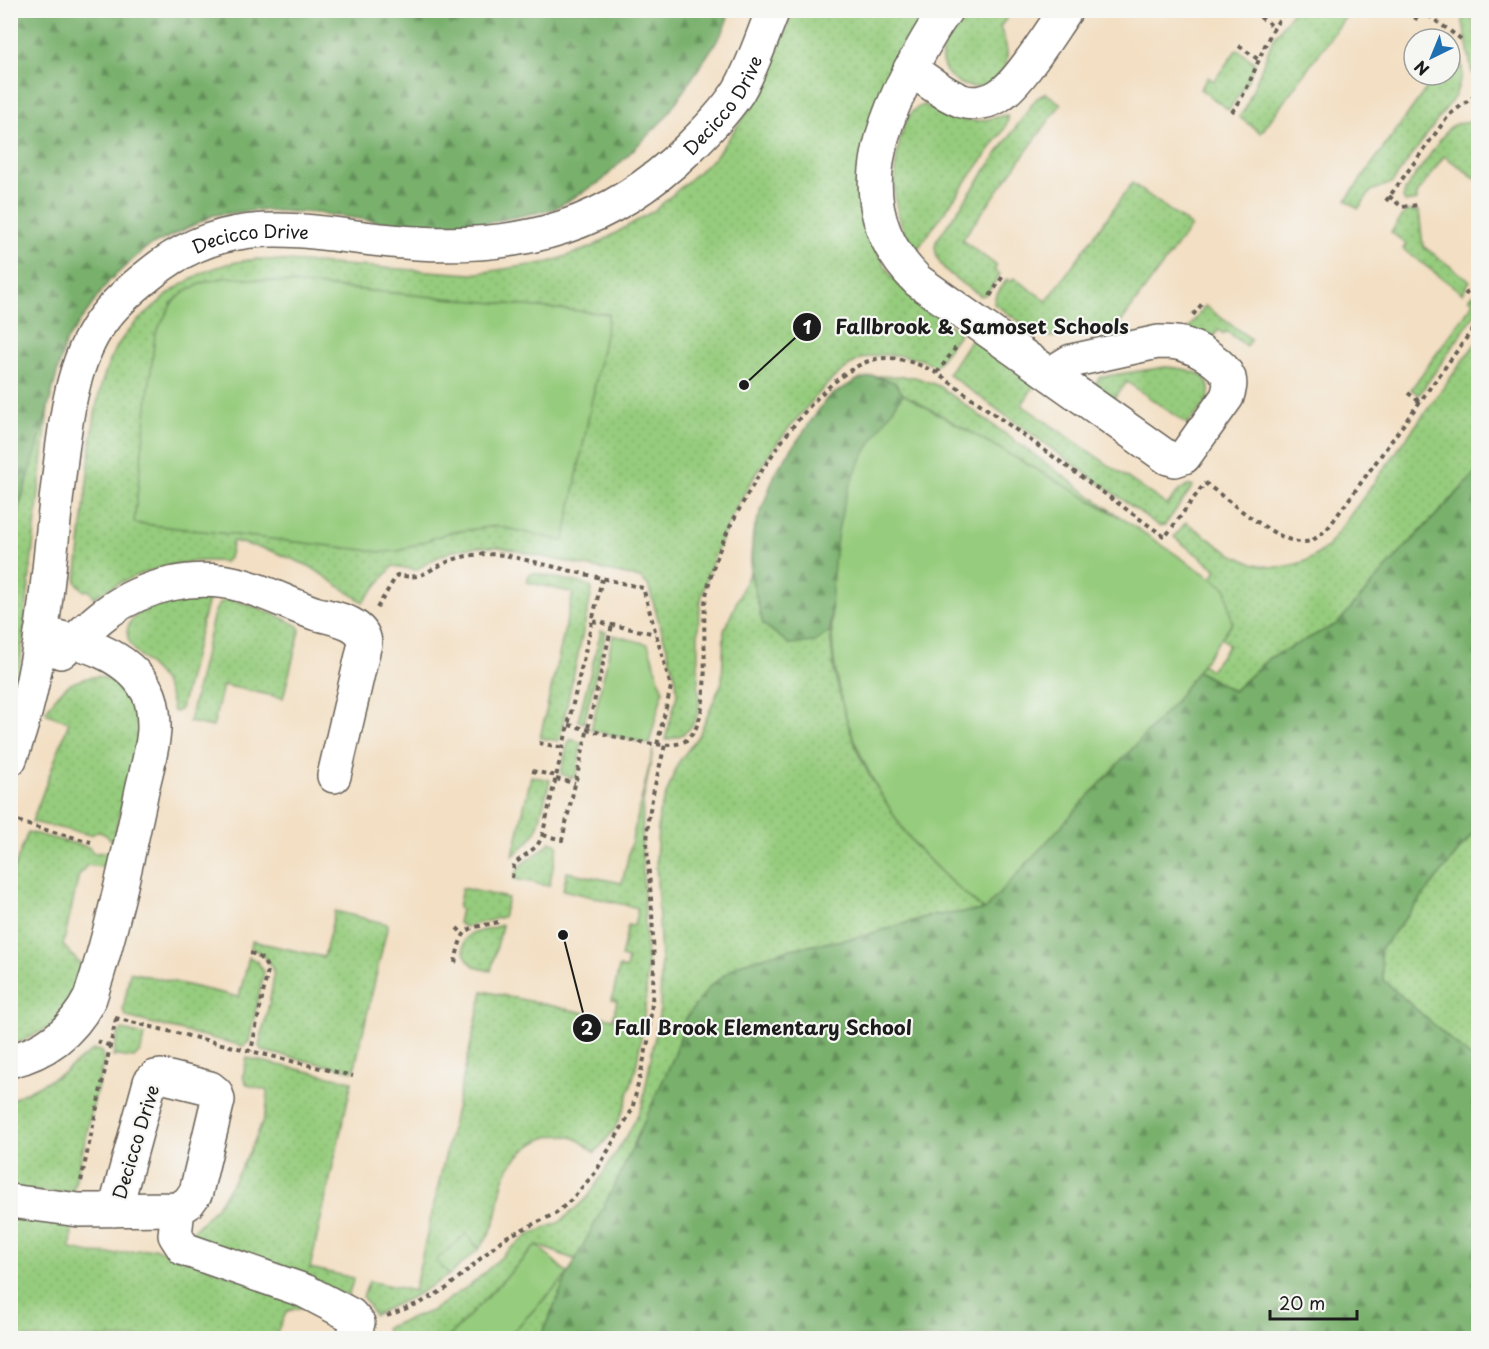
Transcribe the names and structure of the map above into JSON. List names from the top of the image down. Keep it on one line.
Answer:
{"streets":{"street":["Decicco Drive"]},"places":["Fallbrook & Samoset Schools","Fall Brook Elementary School"],"scale_bar":"20 m","north":"bottom left"}
